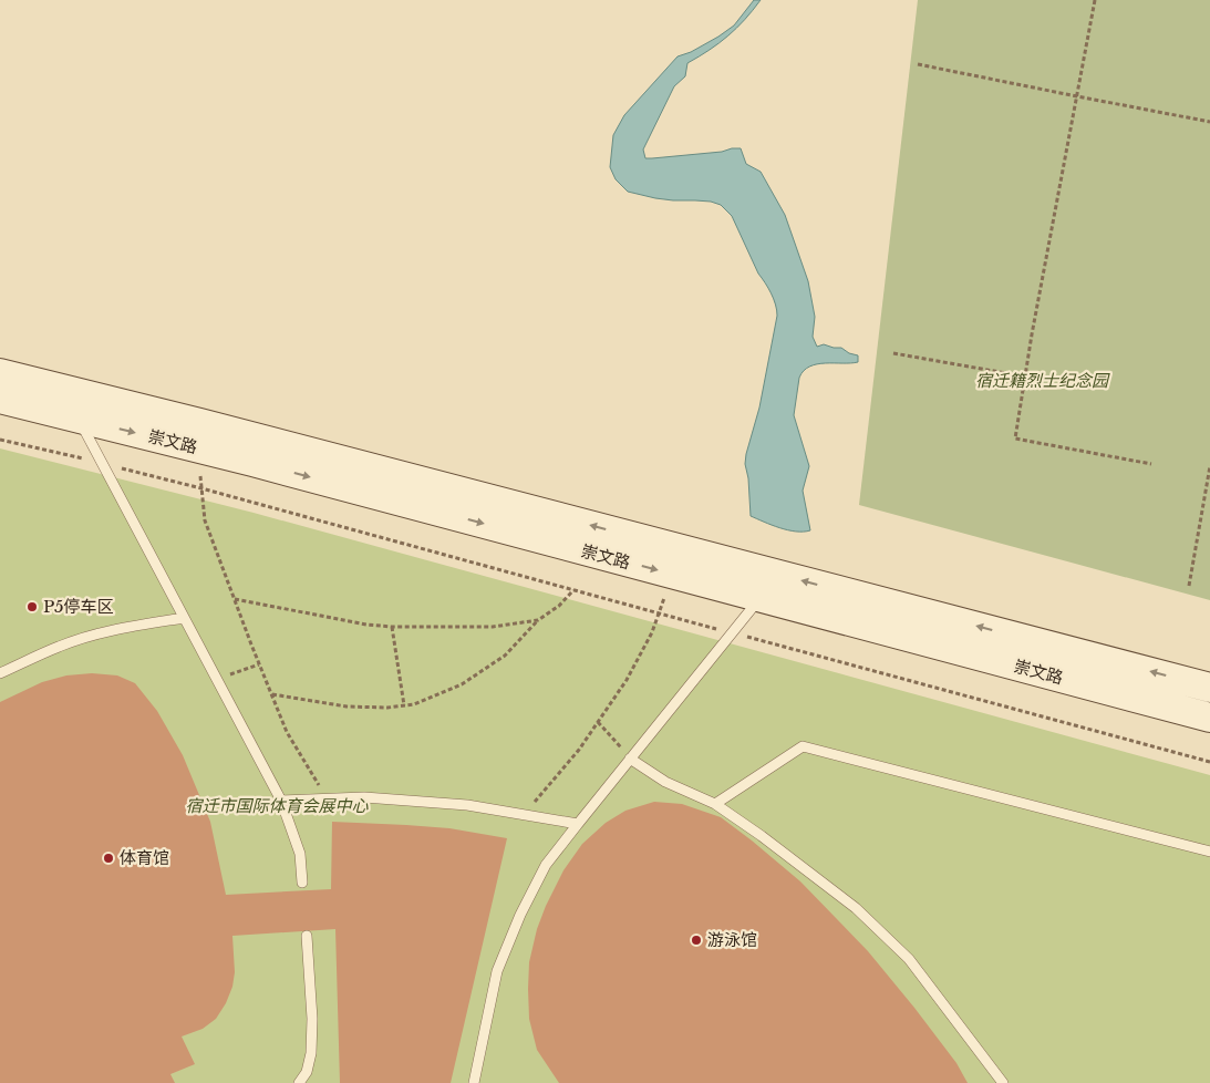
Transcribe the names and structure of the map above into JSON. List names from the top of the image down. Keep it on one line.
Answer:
{"streets":{"street":["崇文路"]},"parks":["宿迁籍烈士纪念园","宿迁市国际体育会展中心"],"places":["P5停车区","体育馆","游泳馆"]}
